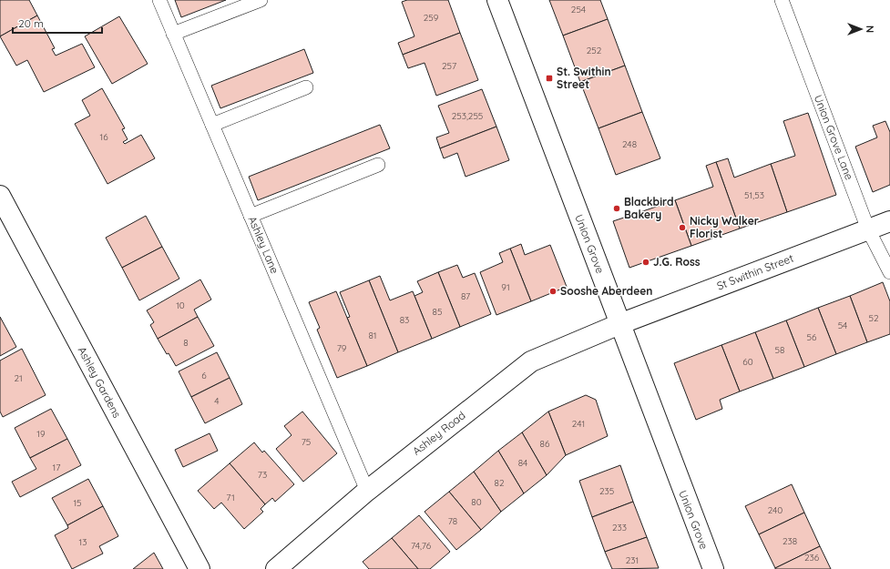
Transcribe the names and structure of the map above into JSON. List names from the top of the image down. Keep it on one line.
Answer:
{"streets":{"street":["Union Grove","St Swithin Street","Ashley Gardens","Ashley Road"],"lane":["Union Grove Lane","Ashley Lane"]},"crossings":[["Union Grove Lane","St Swithin Street"],["Union Grove","St Swithin Street"],["Union Grove","Ashley Road"],["Ashley Lane","Ashley Road"],["St Swithin Street","Ashley Road"]],"places":{"transit":["St. Swithin Street"],"other":["Blackbird Bakery","Nicky Walker Florist","J.G. Ross","Sooshe Aberdeen"]},"house_numbers":["254","259","252","257","253,255","16","248","51,53","91","87","10","85","52","83","54","81","56","8","79","58","60","6","21","4","241","19","75","86","84","17","73","82","235","71","80","15","240","78","233","238","13","74,76","236","231"],"scale_bar":"20 m","north":"right"}
